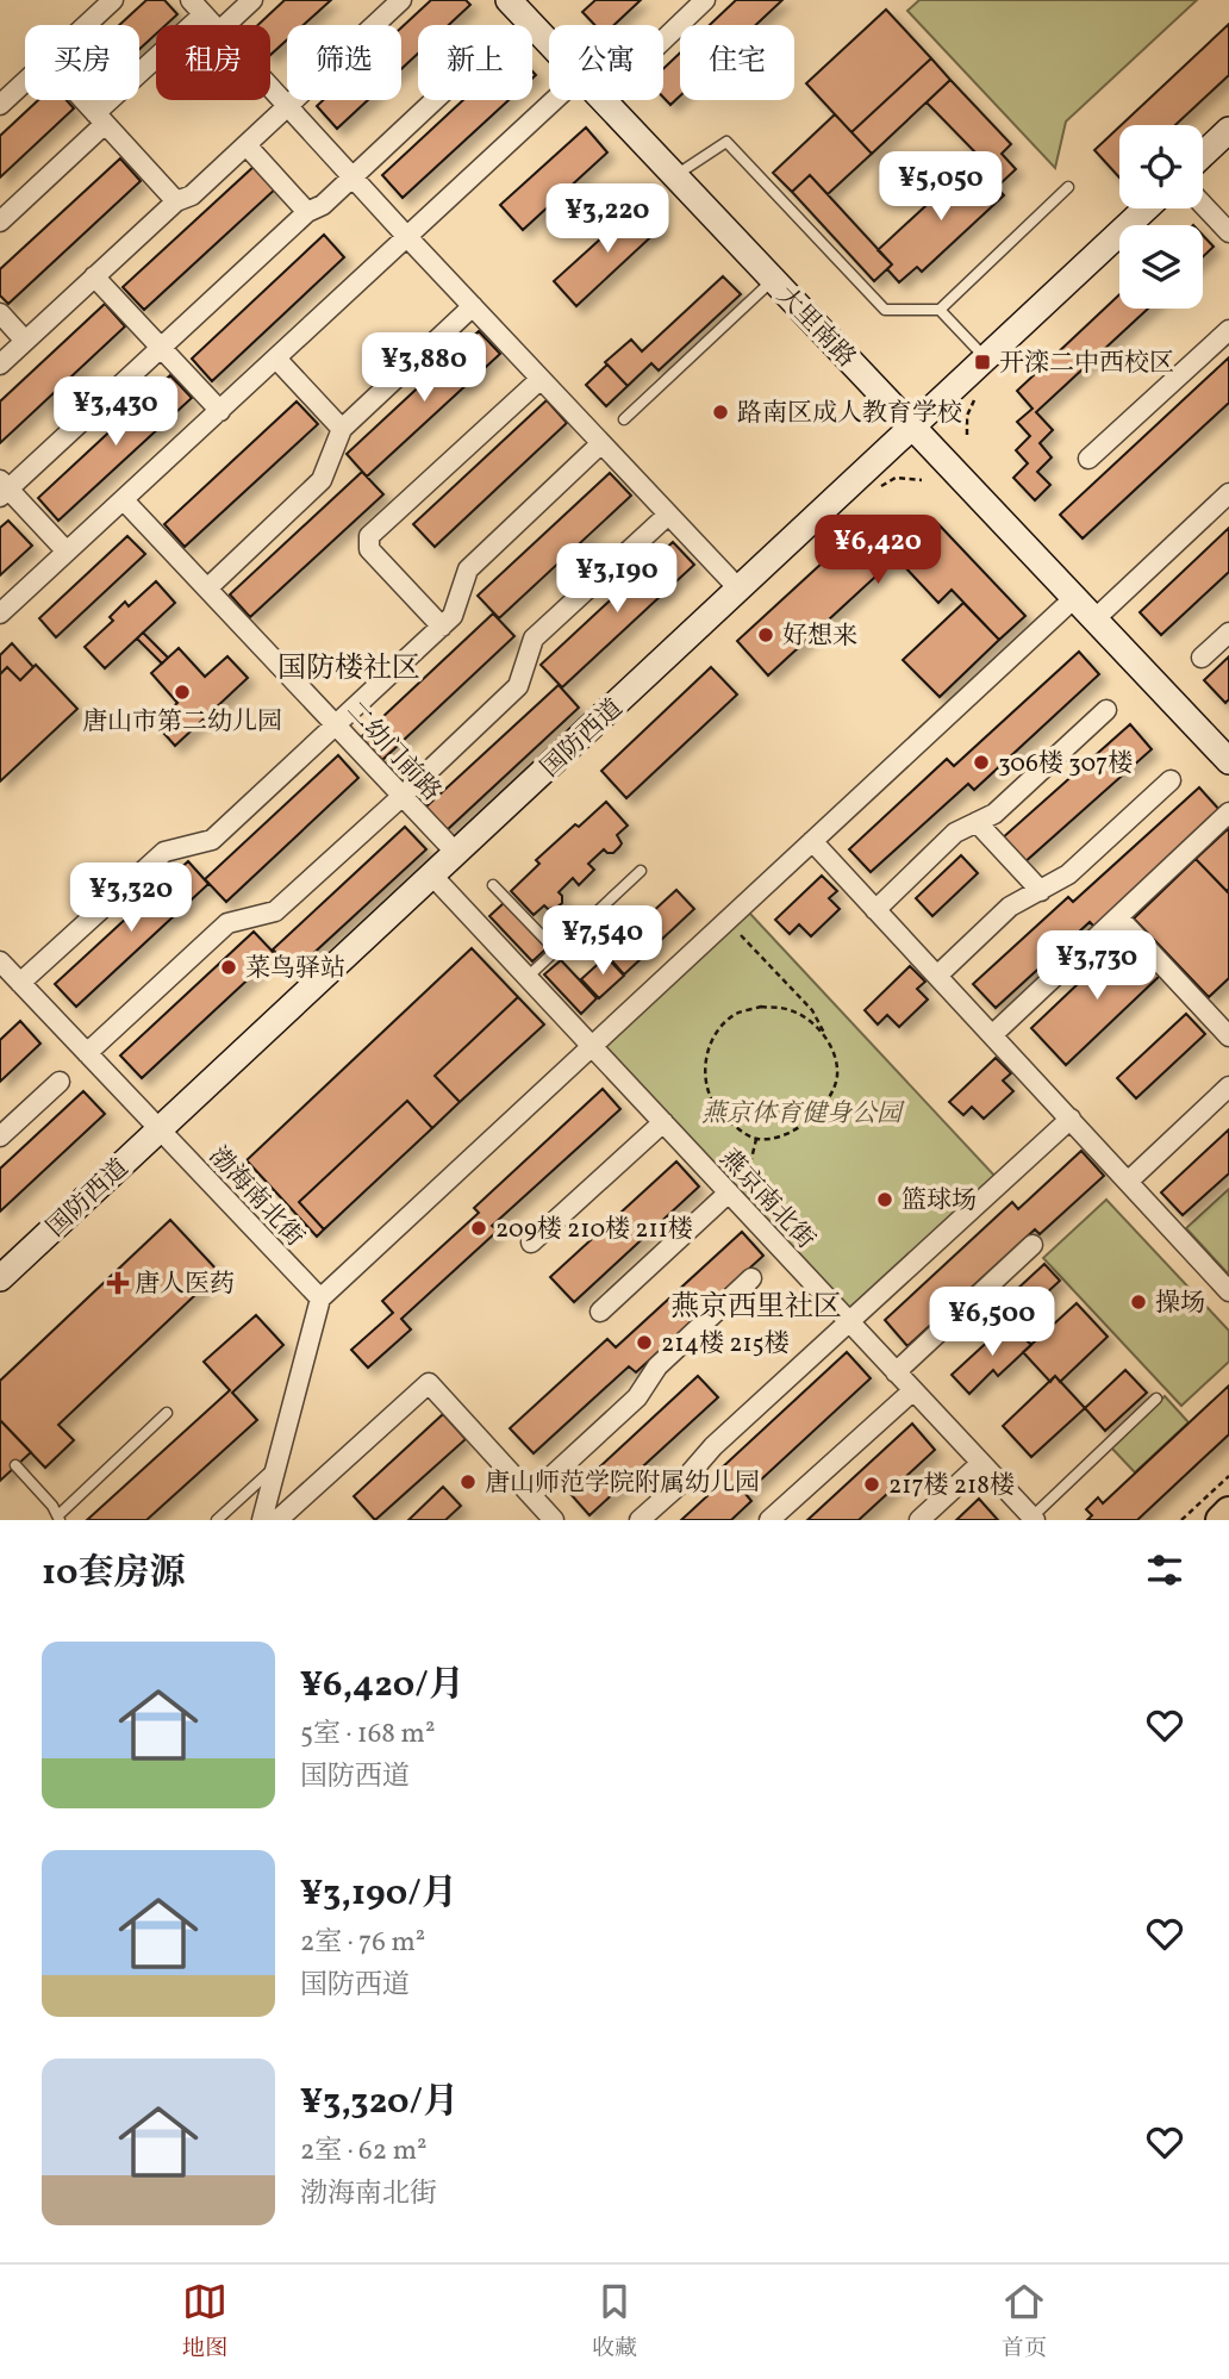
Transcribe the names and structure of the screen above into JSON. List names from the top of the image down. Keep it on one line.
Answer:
{"streets":{"street":["大里南路","国防西道","二幼门前路","渤海南北街","燕京南北街"]},"crossings":[["大里南路","国防西道"],["国防西道","二幼门前路"],["国防西道","渤海南北街"],["国防西道","燕京南北街"]],"districts":["国防楼社区","燕京西里社区"],"parks":["燕京体育健身公园"],"places":{"transit":["开滦二中西校区"],"other":["路南区成人教育学校","好想来","唐山市第二幼儿园","306楼 307楼","菜鸟驿站","篮球场","209楼 210楼 211楼","操场","214楼 215楼","唐山师范学院附属幼儿园","217楼 218楼"],"health":["唐人医药"]},"page":{"chip":["买房","租房","筛选","新上","公寓","住宅"],"price":["¥5,050","¥3,220","¥3,880","¥3,430","¥6,420","¥3,190","¥3,320","¥7,540","¥3,730","¥6,500"],"heading":"10套房源","list":[{"name":"¥6,420/月","note":"5室 · 168 m² · 国防西道"},{"name":"¥3,190/月","note":"2室 · 76 m² · 国防西道"},{"name":"¥3,320/月","note":"2室 · 62 m² · 渤海南北街"}],"tabs":["地图","收藏","首页"]}}
